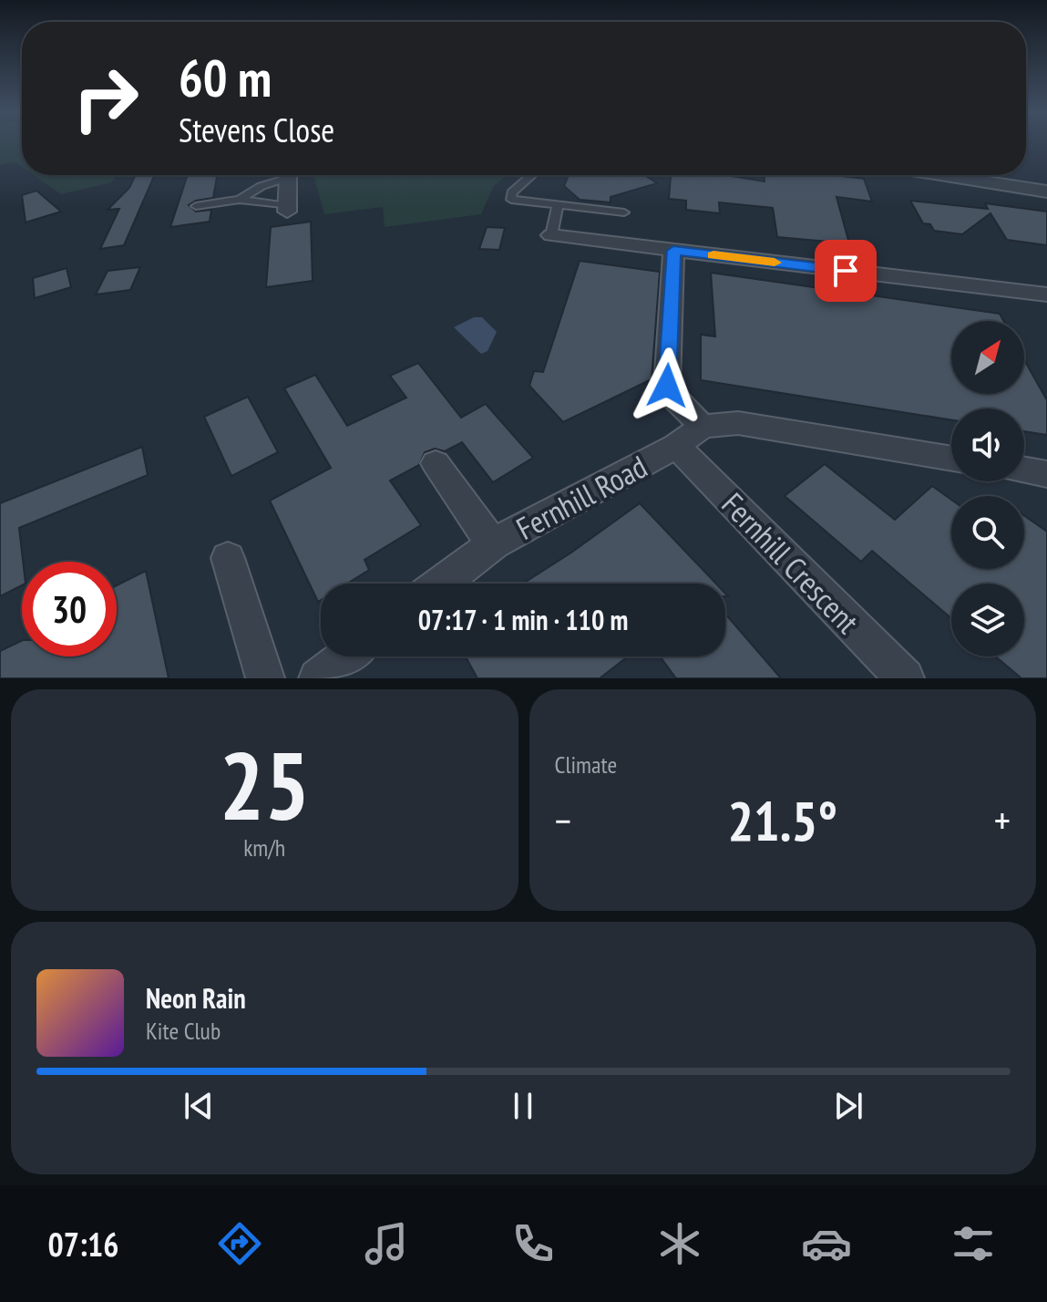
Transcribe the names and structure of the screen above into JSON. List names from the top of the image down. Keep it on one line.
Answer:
{"streets":{"street":["Fernhill Road","Fernhill Crescent"]},"crossings":[["Fernhill Road","Fernhill Crescent"]],"north":"top right","page":{"turn":["60 m","Stevens Close"],"limit":"30","trip":"07:17 · 1 min · 110 m","tile":[["25","km/h"],"Climate"],"heat":["−","21.5°","+"],"song":["Neon Rain","Kite Club"],"tabs":"07:16"}}
